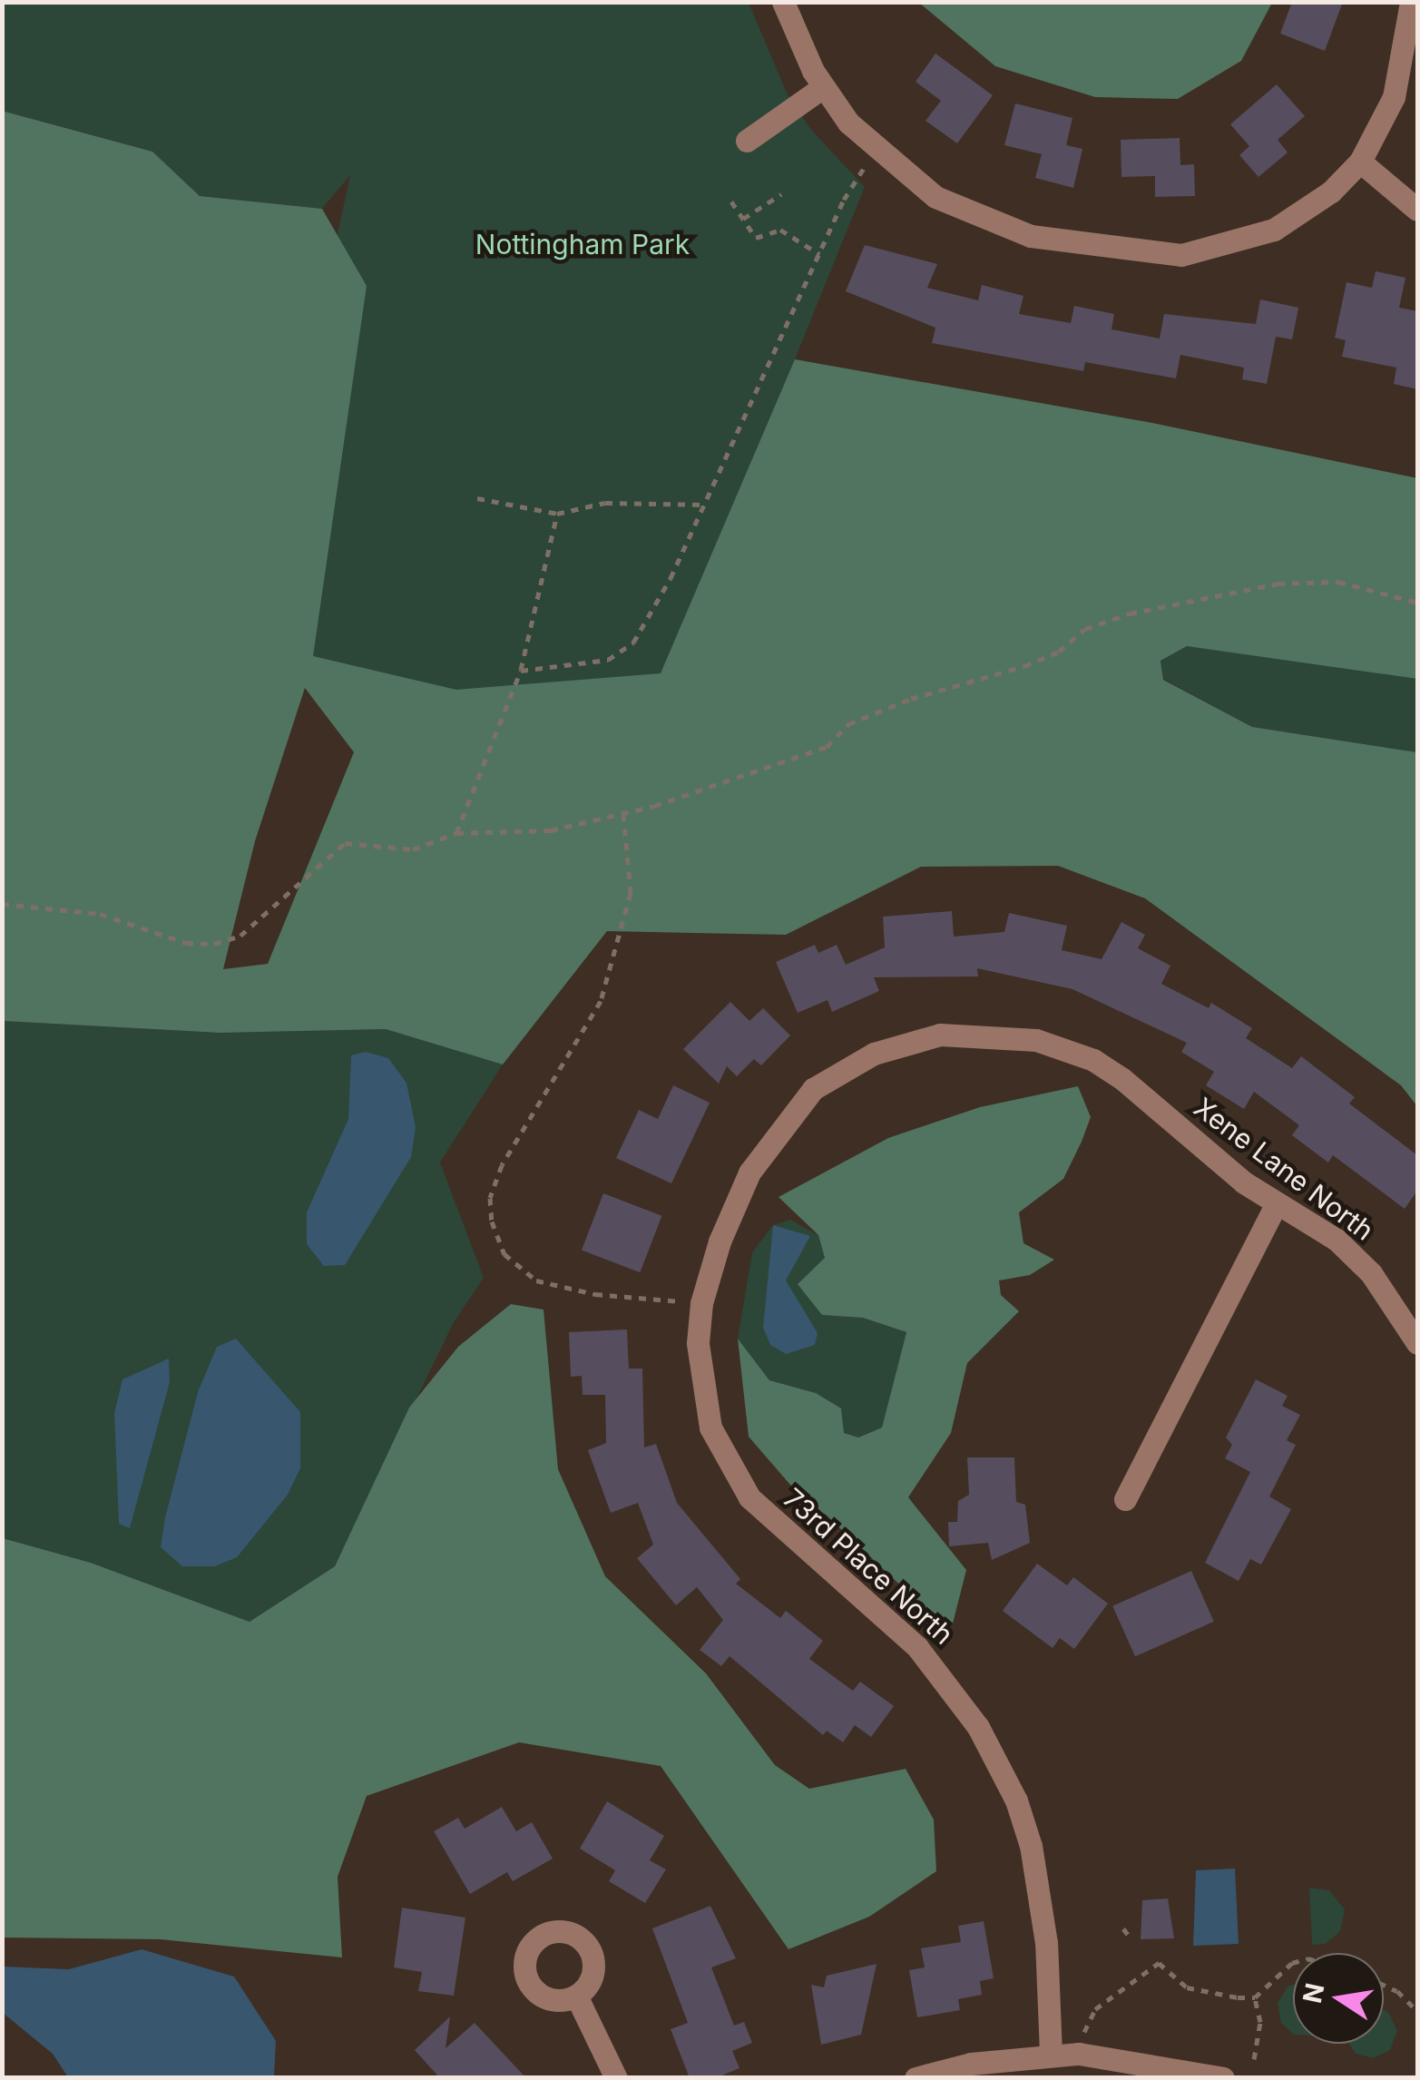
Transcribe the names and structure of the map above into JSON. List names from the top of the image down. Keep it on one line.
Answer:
{"streets":{"street":["Xene Lane North","73rd Place North"]},"crossings":[["Xene Lane North","73rd Place North"]],"parks":["Nottingham Park"],"north":"left"}
